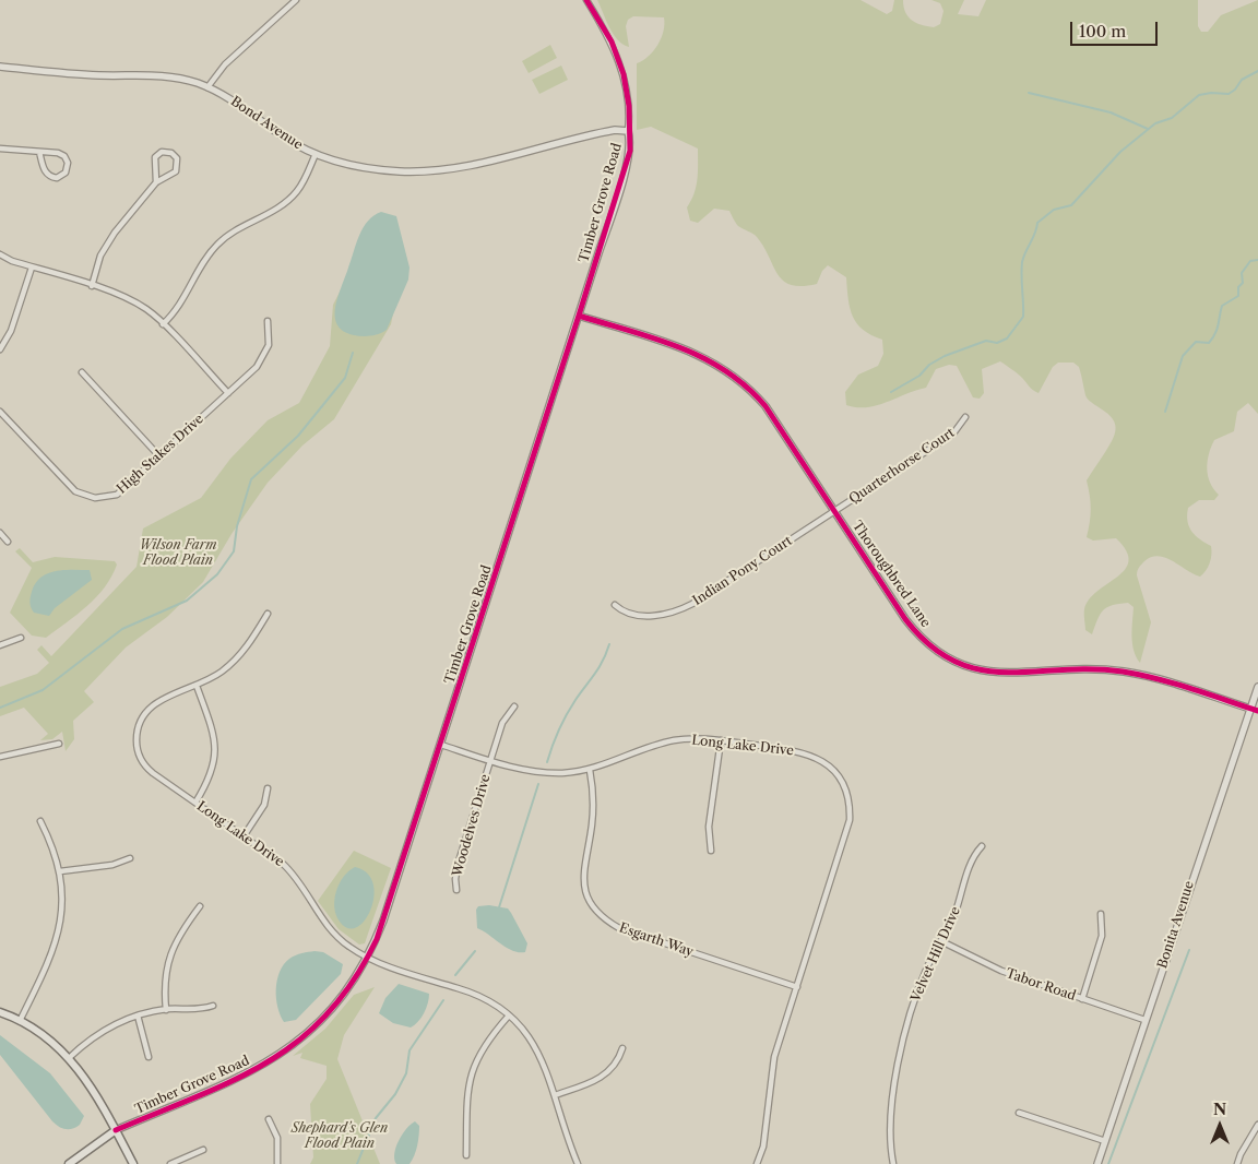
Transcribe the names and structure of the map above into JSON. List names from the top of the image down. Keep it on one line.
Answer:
{"streets":{"street":["Bond Avenue","Timber Grove Road","High Stakes Drive","Quarterhorse Court","Indian Pony Court","Thoroughbred Lane","Long Lake Drive","Woodelves Drive","Bonita Avenue","Esgarth Way","Velvet Hill Drive","Tabor Road"]},"crossings":[["Bond Avenue","Timber Grove Road"],["Timber Grove Road","Thoroughbred Lane"],["Timber Grove Road","Long Lake Drive"],["Quarterhorse Court","Indian Pony Court"],["Quarterhorse Court","Thoroughbred Lane"],["Indian Pony Court","Thoroughbred Lane"],["Thoroughbred Lane","Bonita Avenue"],["Long Lake Drive","Woodelves Drive"],["Long Lake Drive","Esgarth Way"],["Bonita Avenue","Tabor Road"],["Velvet Hill Drive","Tabor Road"]],"parks":["Wilson Farm Flood Plain","Shephard's Glen Flood Plain"],"scale_bar":"100 m","north":"top"}
